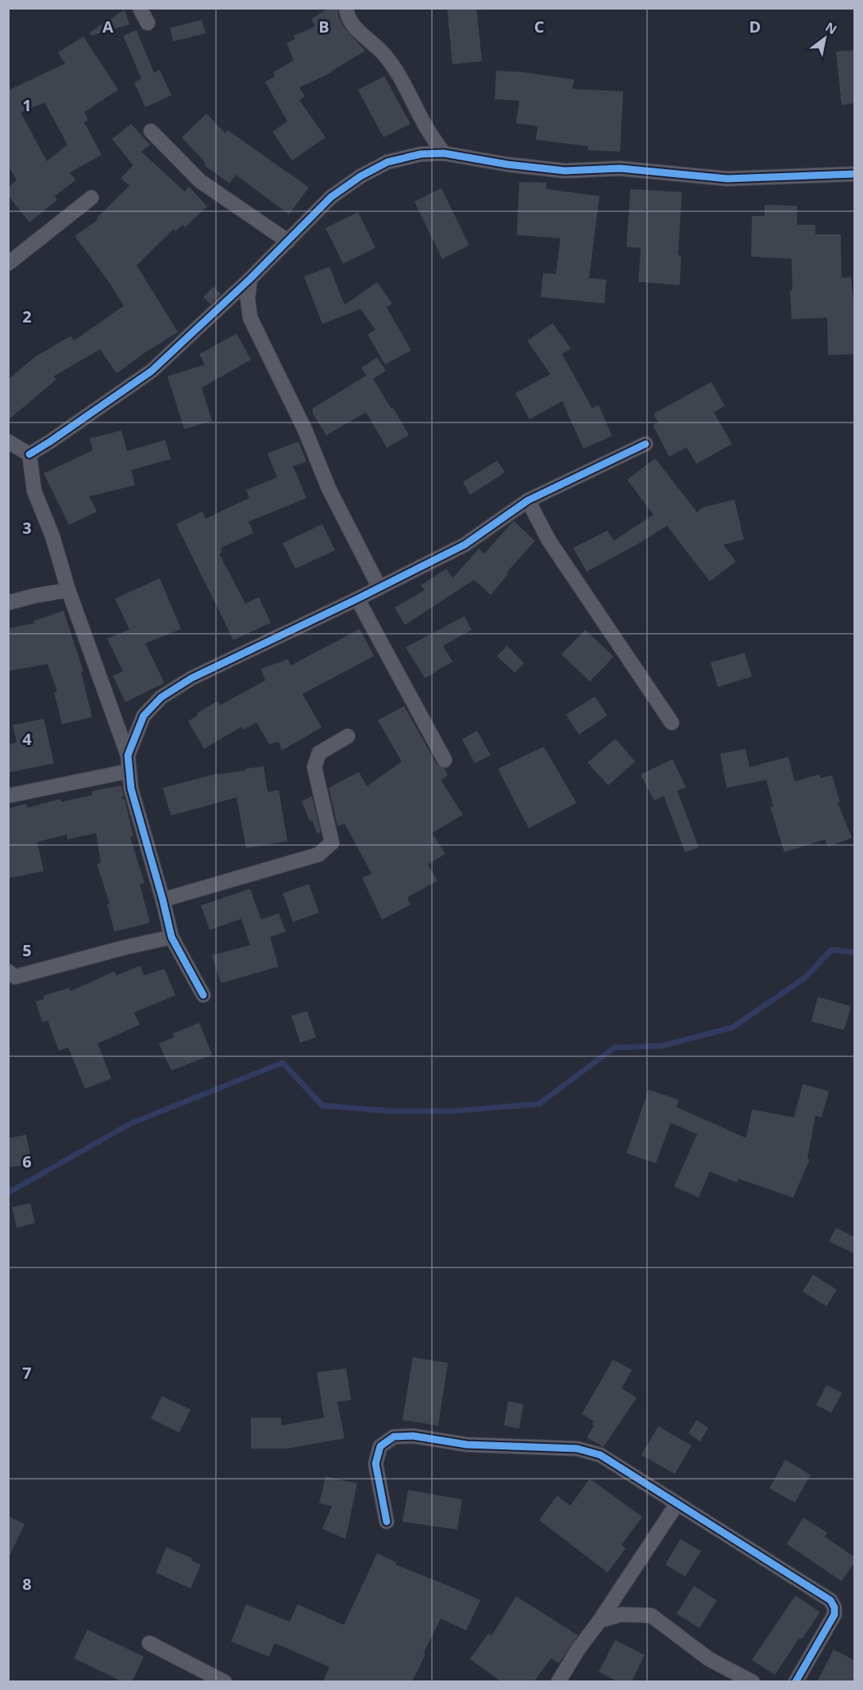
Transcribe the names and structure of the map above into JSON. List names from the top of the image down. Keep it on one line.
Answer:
{"north":"top right","grid":{"columns":["A","B","C","D"],"rows":["1","2","3","4","5","6","7","8"]}}
